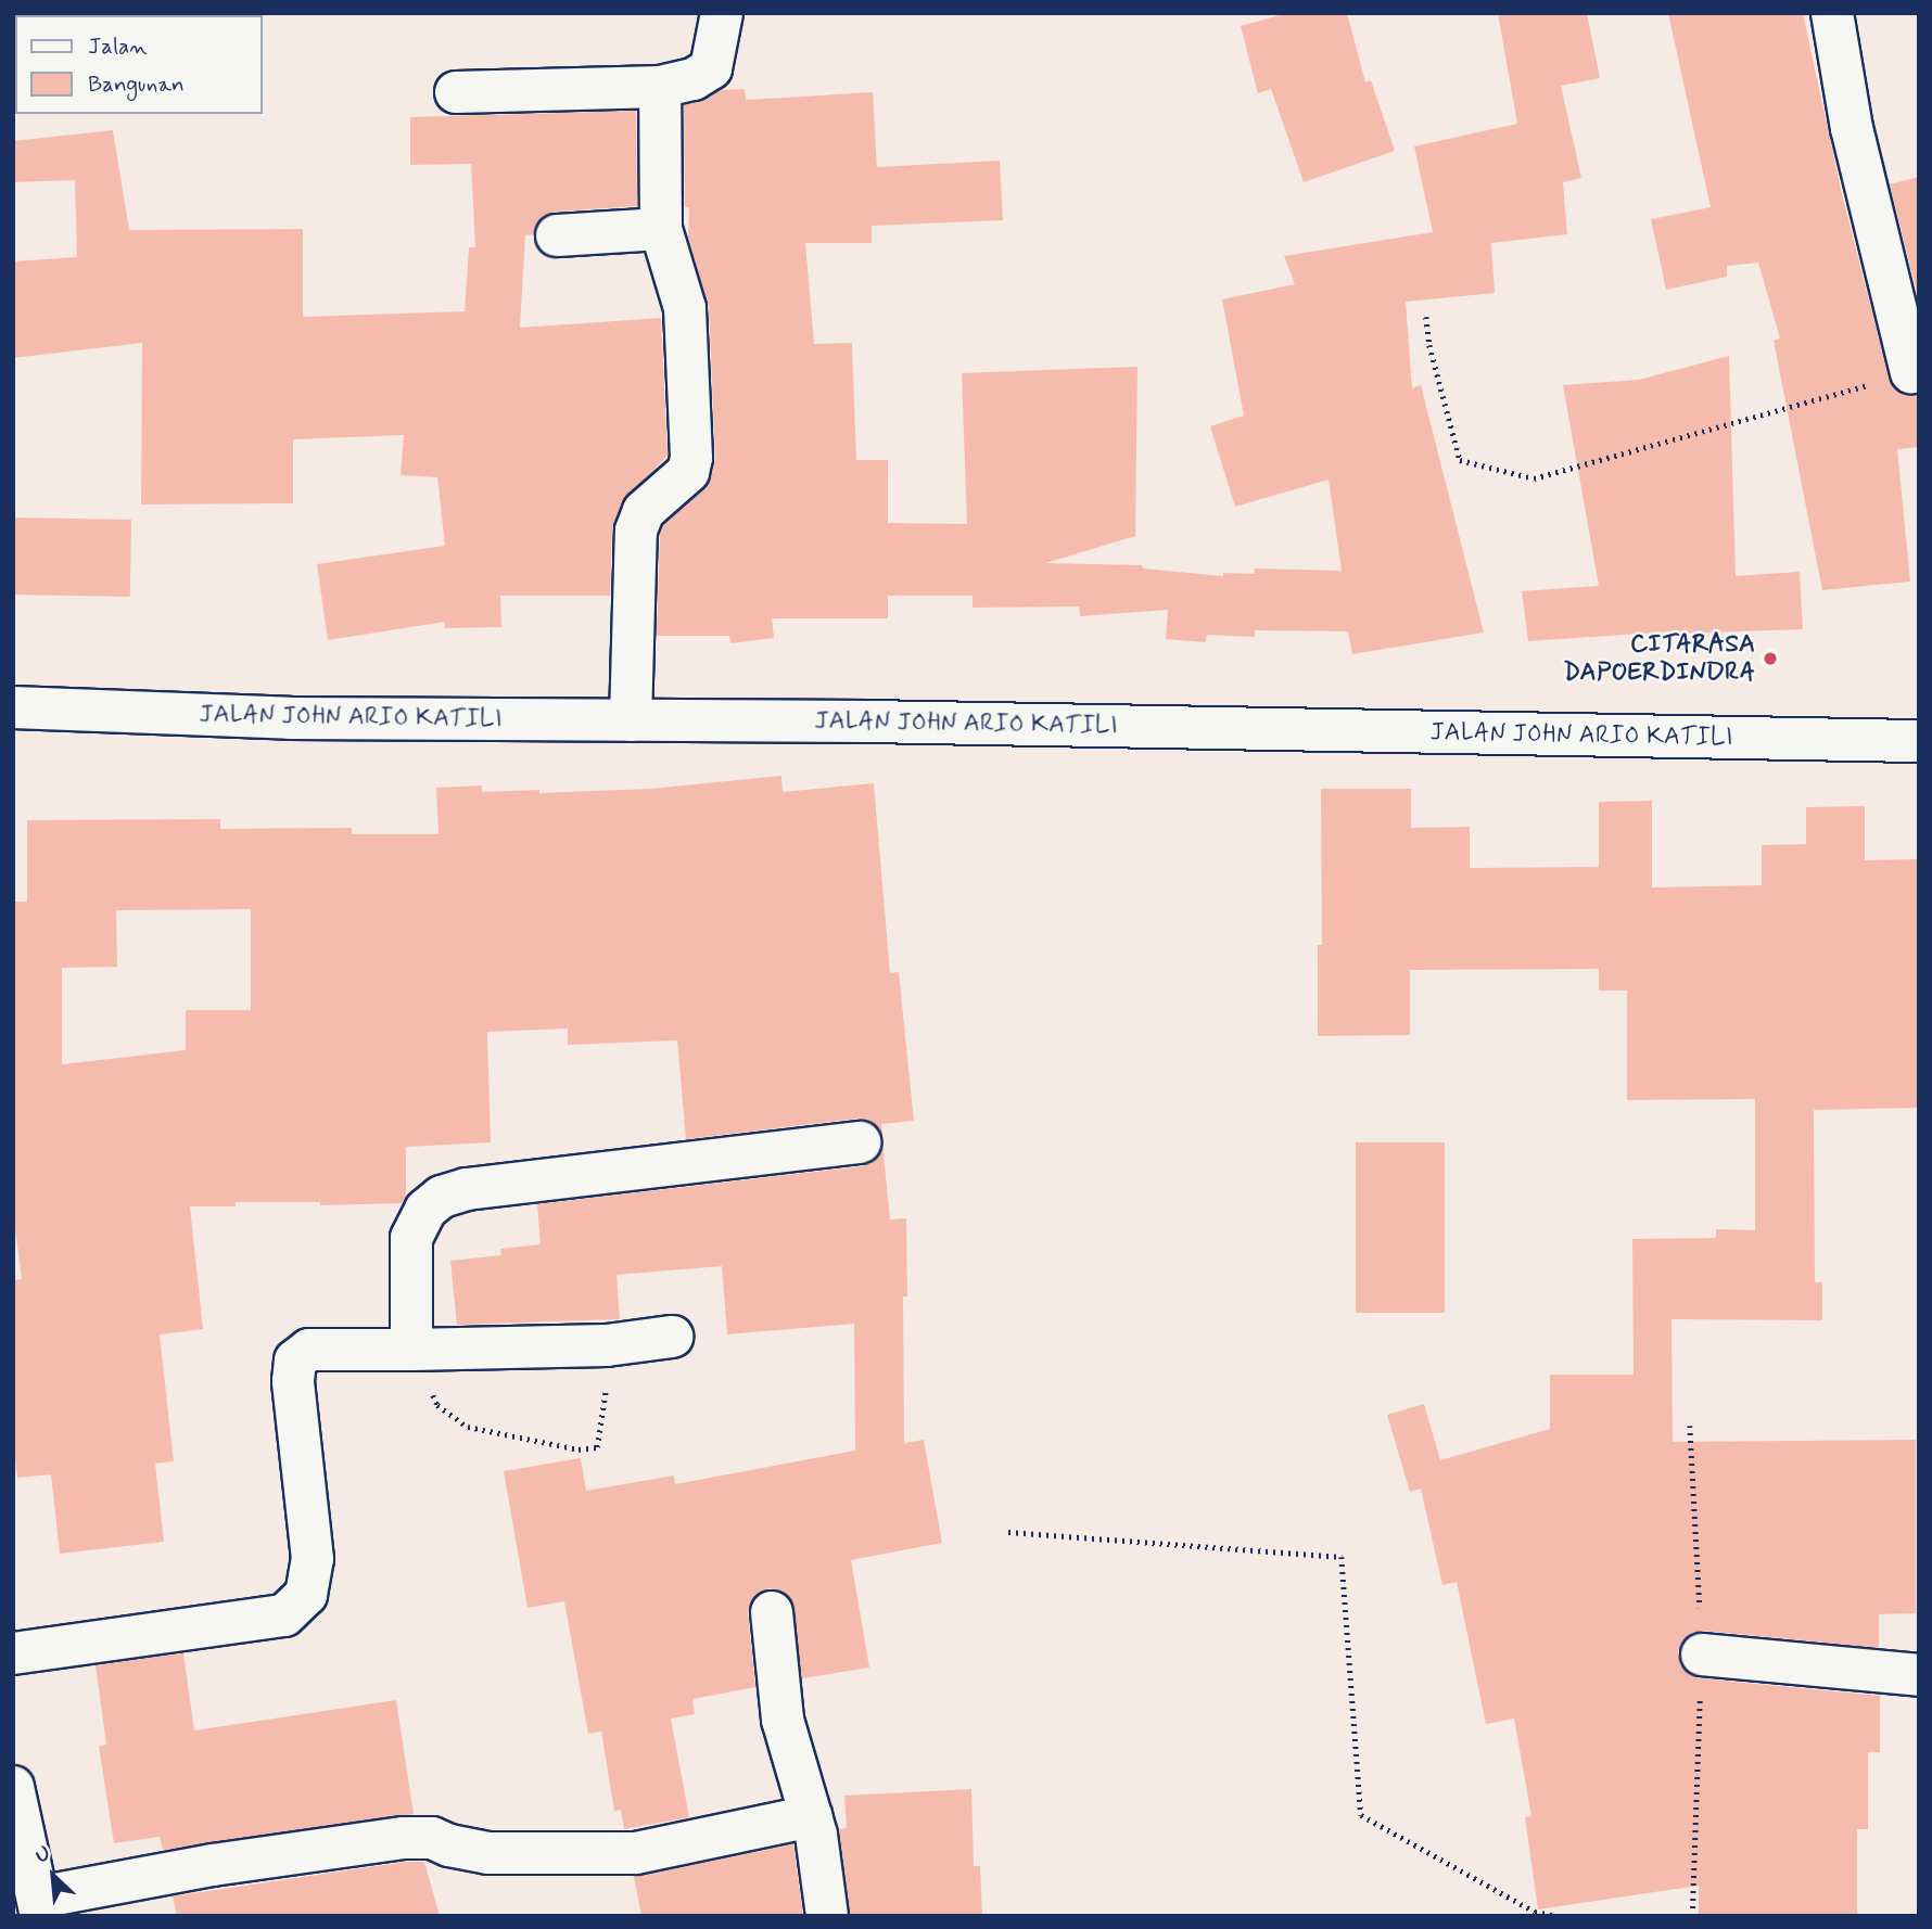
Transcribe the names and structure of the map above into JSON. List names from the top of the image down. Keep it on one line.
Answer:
{"streets":{"street":["JALAN JOHN ARIO KATILI"]},"places":["CITARASA DAPOERDINDRA"],"legend":["Jalan","Bangunan"],"north":"top left"}
